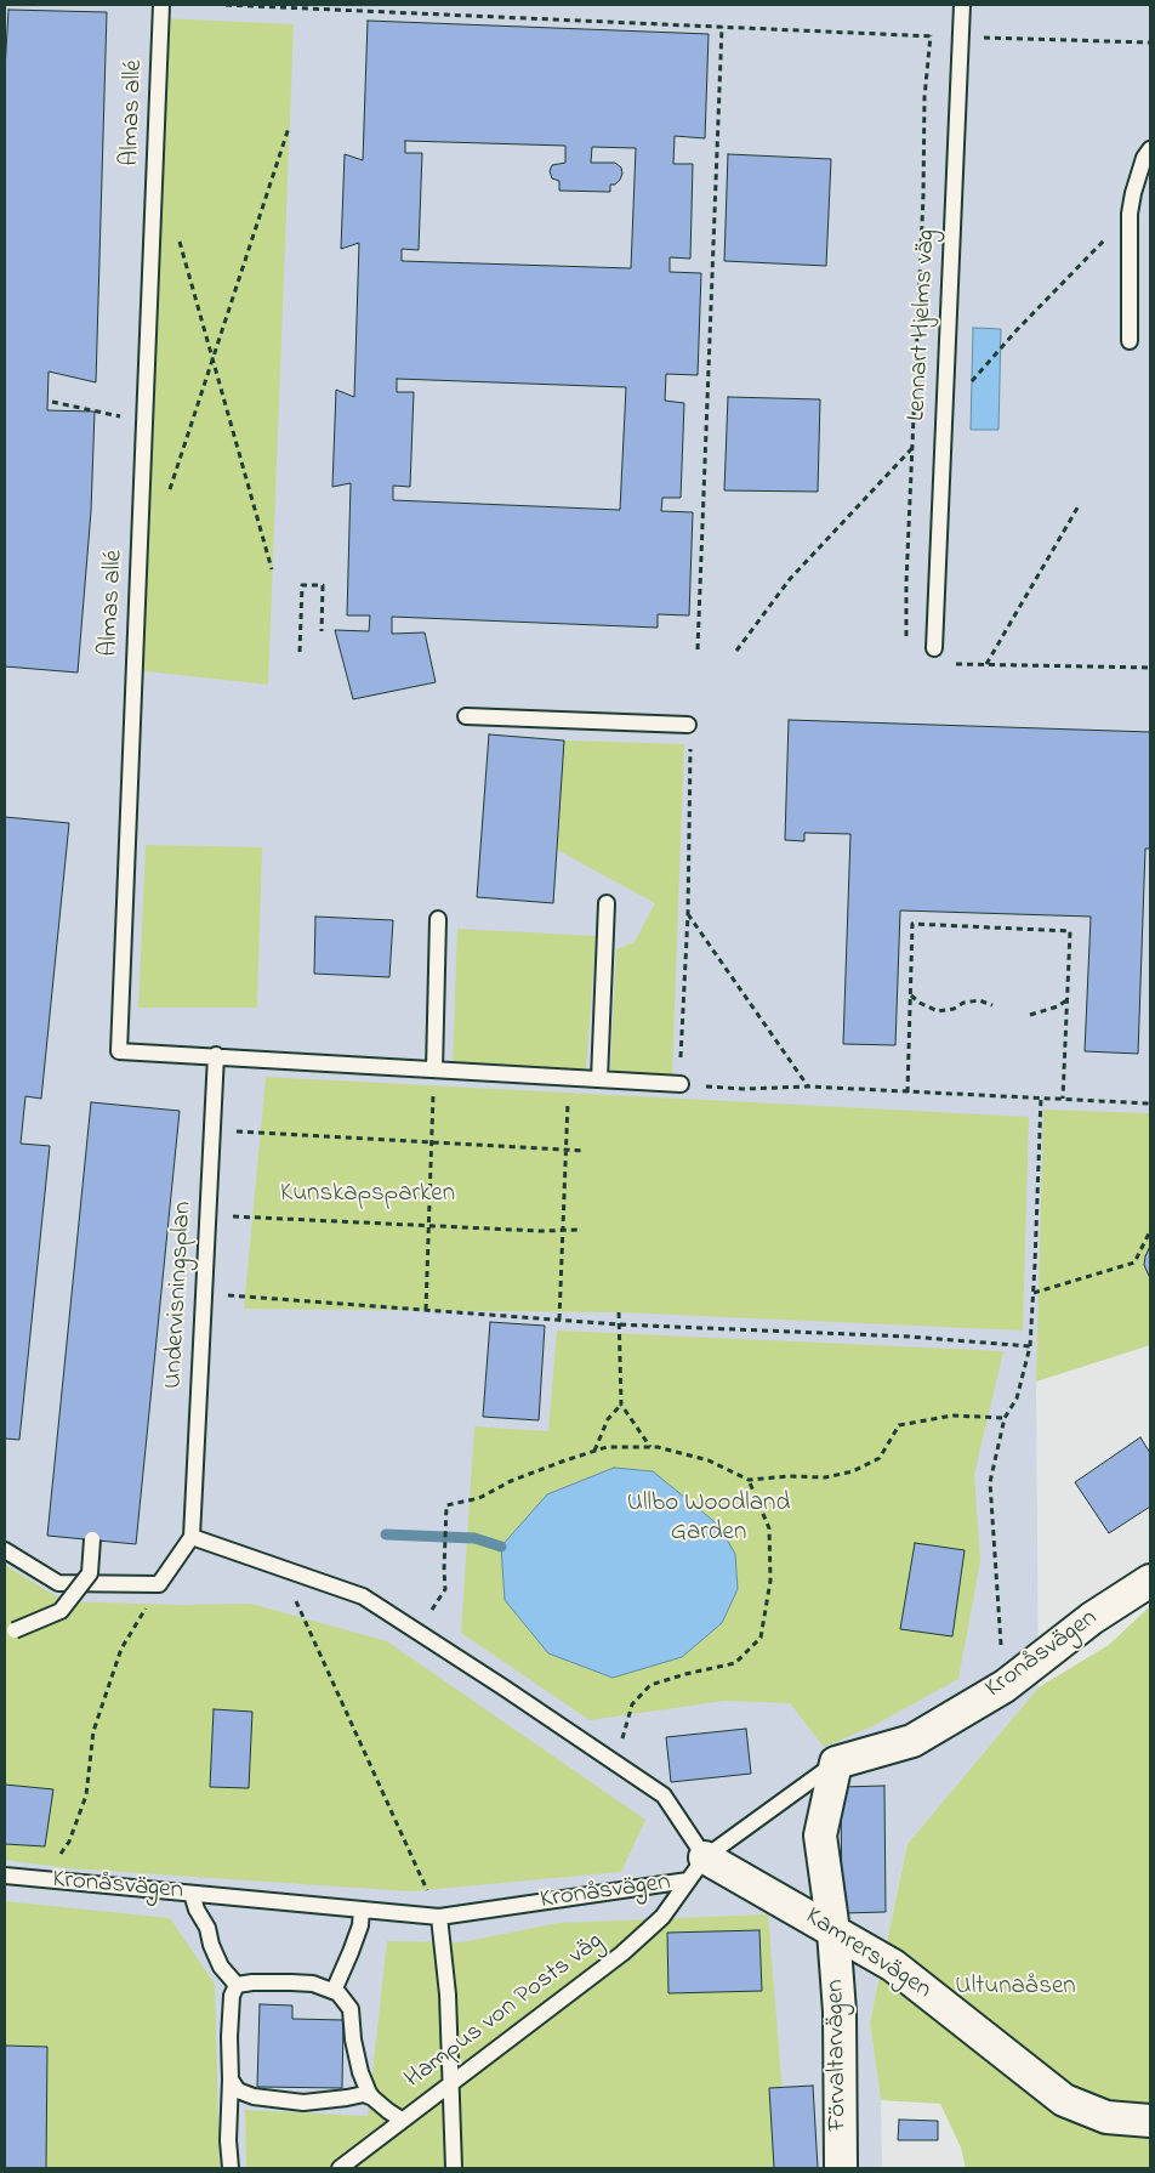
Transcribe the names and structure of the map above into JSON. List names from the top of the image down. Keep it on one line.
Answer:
{"streets":{"street":["Kronåsvägen","Kamrersvägen","Förvaltarvägen"],"lane":["Almas allé","Lennart Hjelms väg","Undervisningsplan","Hampus von Posts väg"]},"crossings":[["Almas allé","Undervisningsplan"],["Kronåsvägen","Kamrersvägen"],["Kronåsvägen","Hampus von Posts väg"],["Kronåsvägen","Förvaltarvägen"],["Kamrersvägen","Hampus von Posts väg"],["Kamrersvägen","Förvaltarvägen"]],"parks":["Kunskapsparken","Ullbo Woodland Garden","Ultunaåsen"]}
